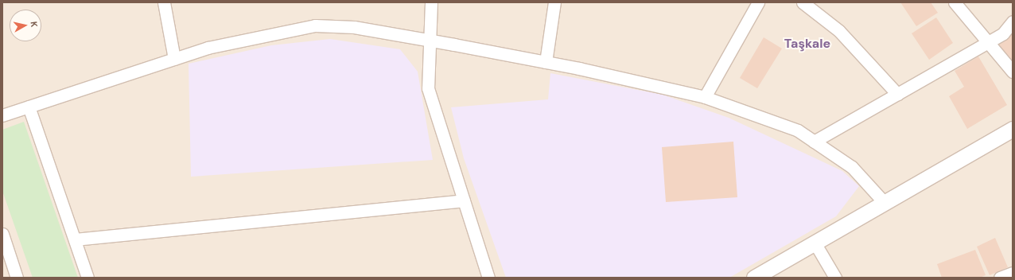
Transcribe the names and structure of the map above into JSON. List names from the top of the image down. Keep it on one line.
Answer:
{"districts":["Taşkale"],"north":"right"}
